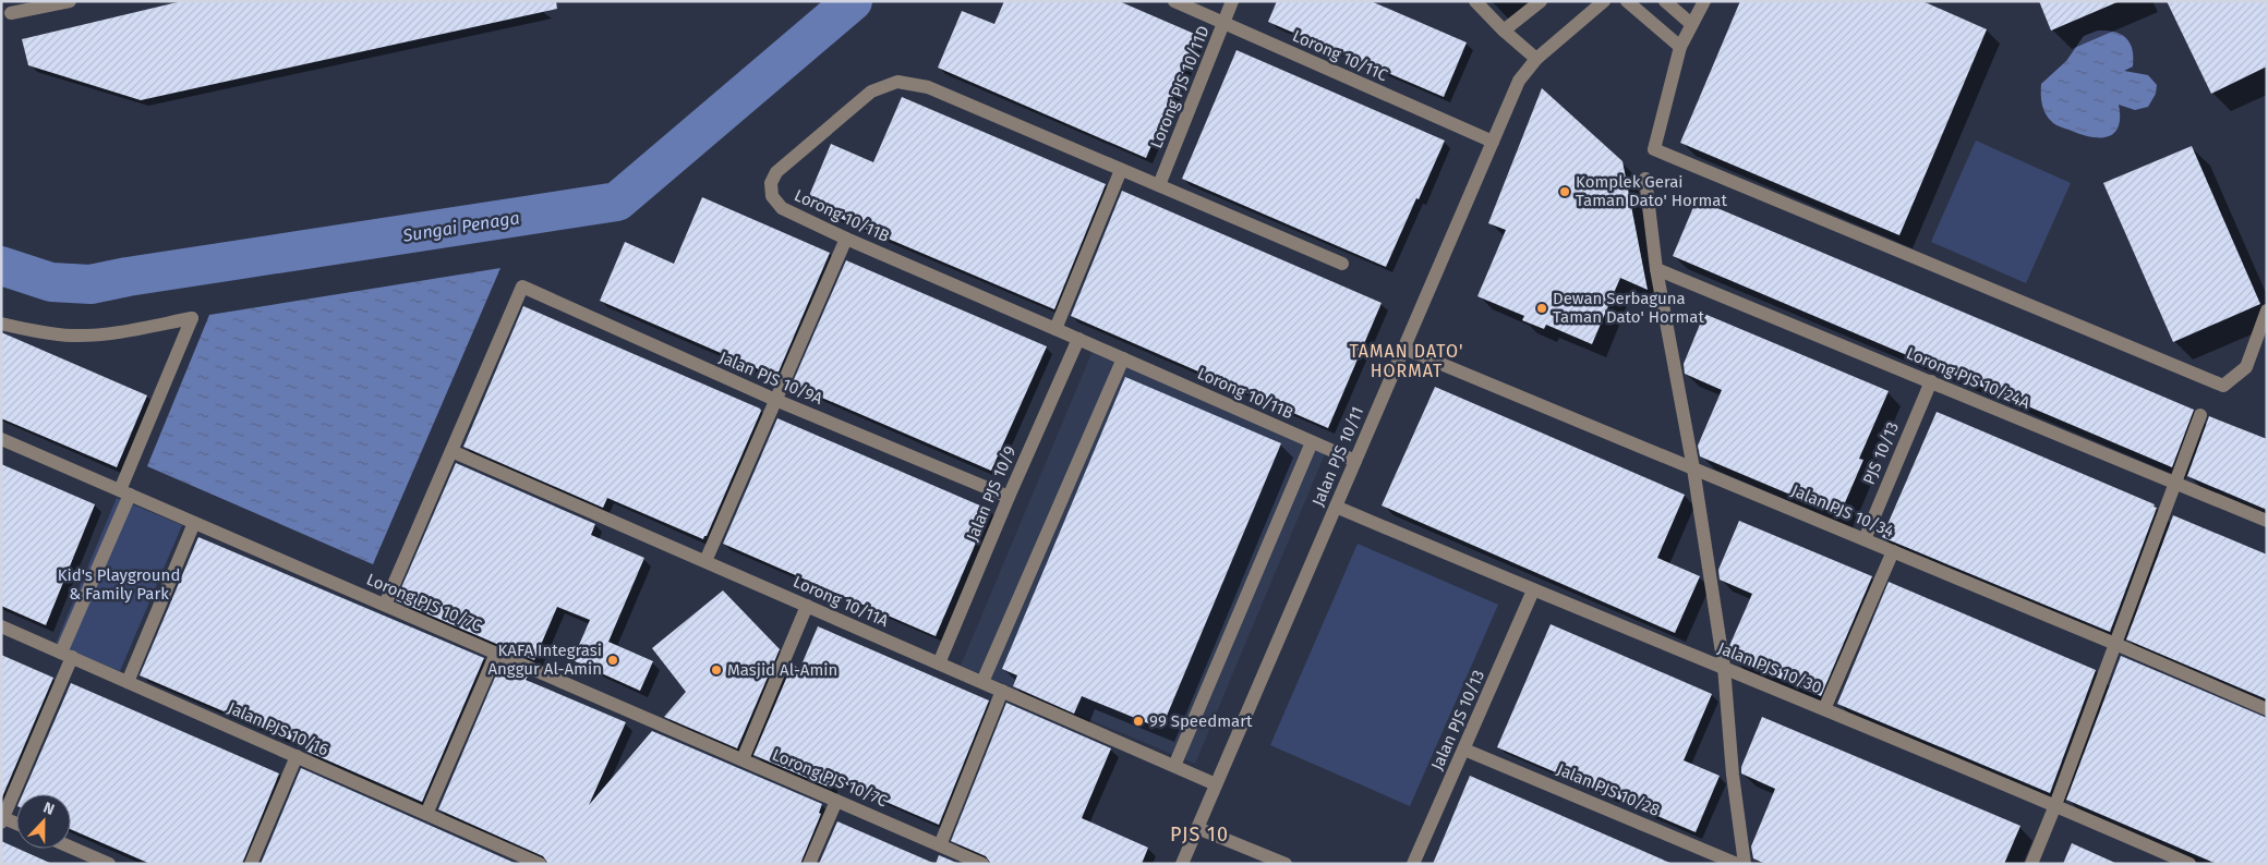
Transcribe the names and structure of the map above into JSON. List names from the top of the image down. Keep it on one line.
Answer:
{"streets":{"street":["Lorong 10/11C","Lorong PJS 10/11D","Lorong 10/11B","Jalan PJS 10/9A","Lorong PJS 10/24A","PJS 10/13","Jalan PJS 10/11","Jalan PJS 10/9","Jalan PJS 10/34","Lorong 10/11A","Lorong PJS 10/7C","Jalan PJS 10/30","Jalan PJS 10/13","Jalan PJS 10/16","Jalan PJS 10/28"]},"crossings":[["Lorong 10/11C","Lorong PJS 10/11D"],["Lorong 10/11C","Jalan PJS 10/11"],["Lorong PJS 10/11D","Lorong 10/11B"],["Lorong 10/11B","Jalan PJS 10/11"],["Lorong 10/11B","Jalan PJS 10/9"],["Jalan PJS 10/9A","Jalan PJS 10/9"],["Jalan PJS 10/9A","Lorong 10/11A"],["Lorong PJS 10/24A","PJS 10/13"],["PJS 10/13","Jalan PJS 10/34"],["Jalan PJS 10/11","Jalan PJS 10/34"],["Jalan PJS 10/11","Lorong 10/11A"],["Jalan PJS 10/11","Jalan PJS 10/30"],["Jalan PJS 10/9","Lorong 10/11A"],["Jalan PJS 10/30","Jalan PJS 10/13"],["Jalan PJS 10/13","Jalan PJS 10/28"]],"districts":["TAMAN DATO' HORMAT","PJS 10"],"water":["Sungai Penaga"],"parks":["Kid's Playground & Family Park"],"places":["Komplek Gerai Taman Dato' Hormat","Dewan Serbaguna Taman Dato' Hormat","KAFA Integrasi Anggur Al-Amin","Masjid Al-Amin","99 Speedmart"],"north":"top"}
